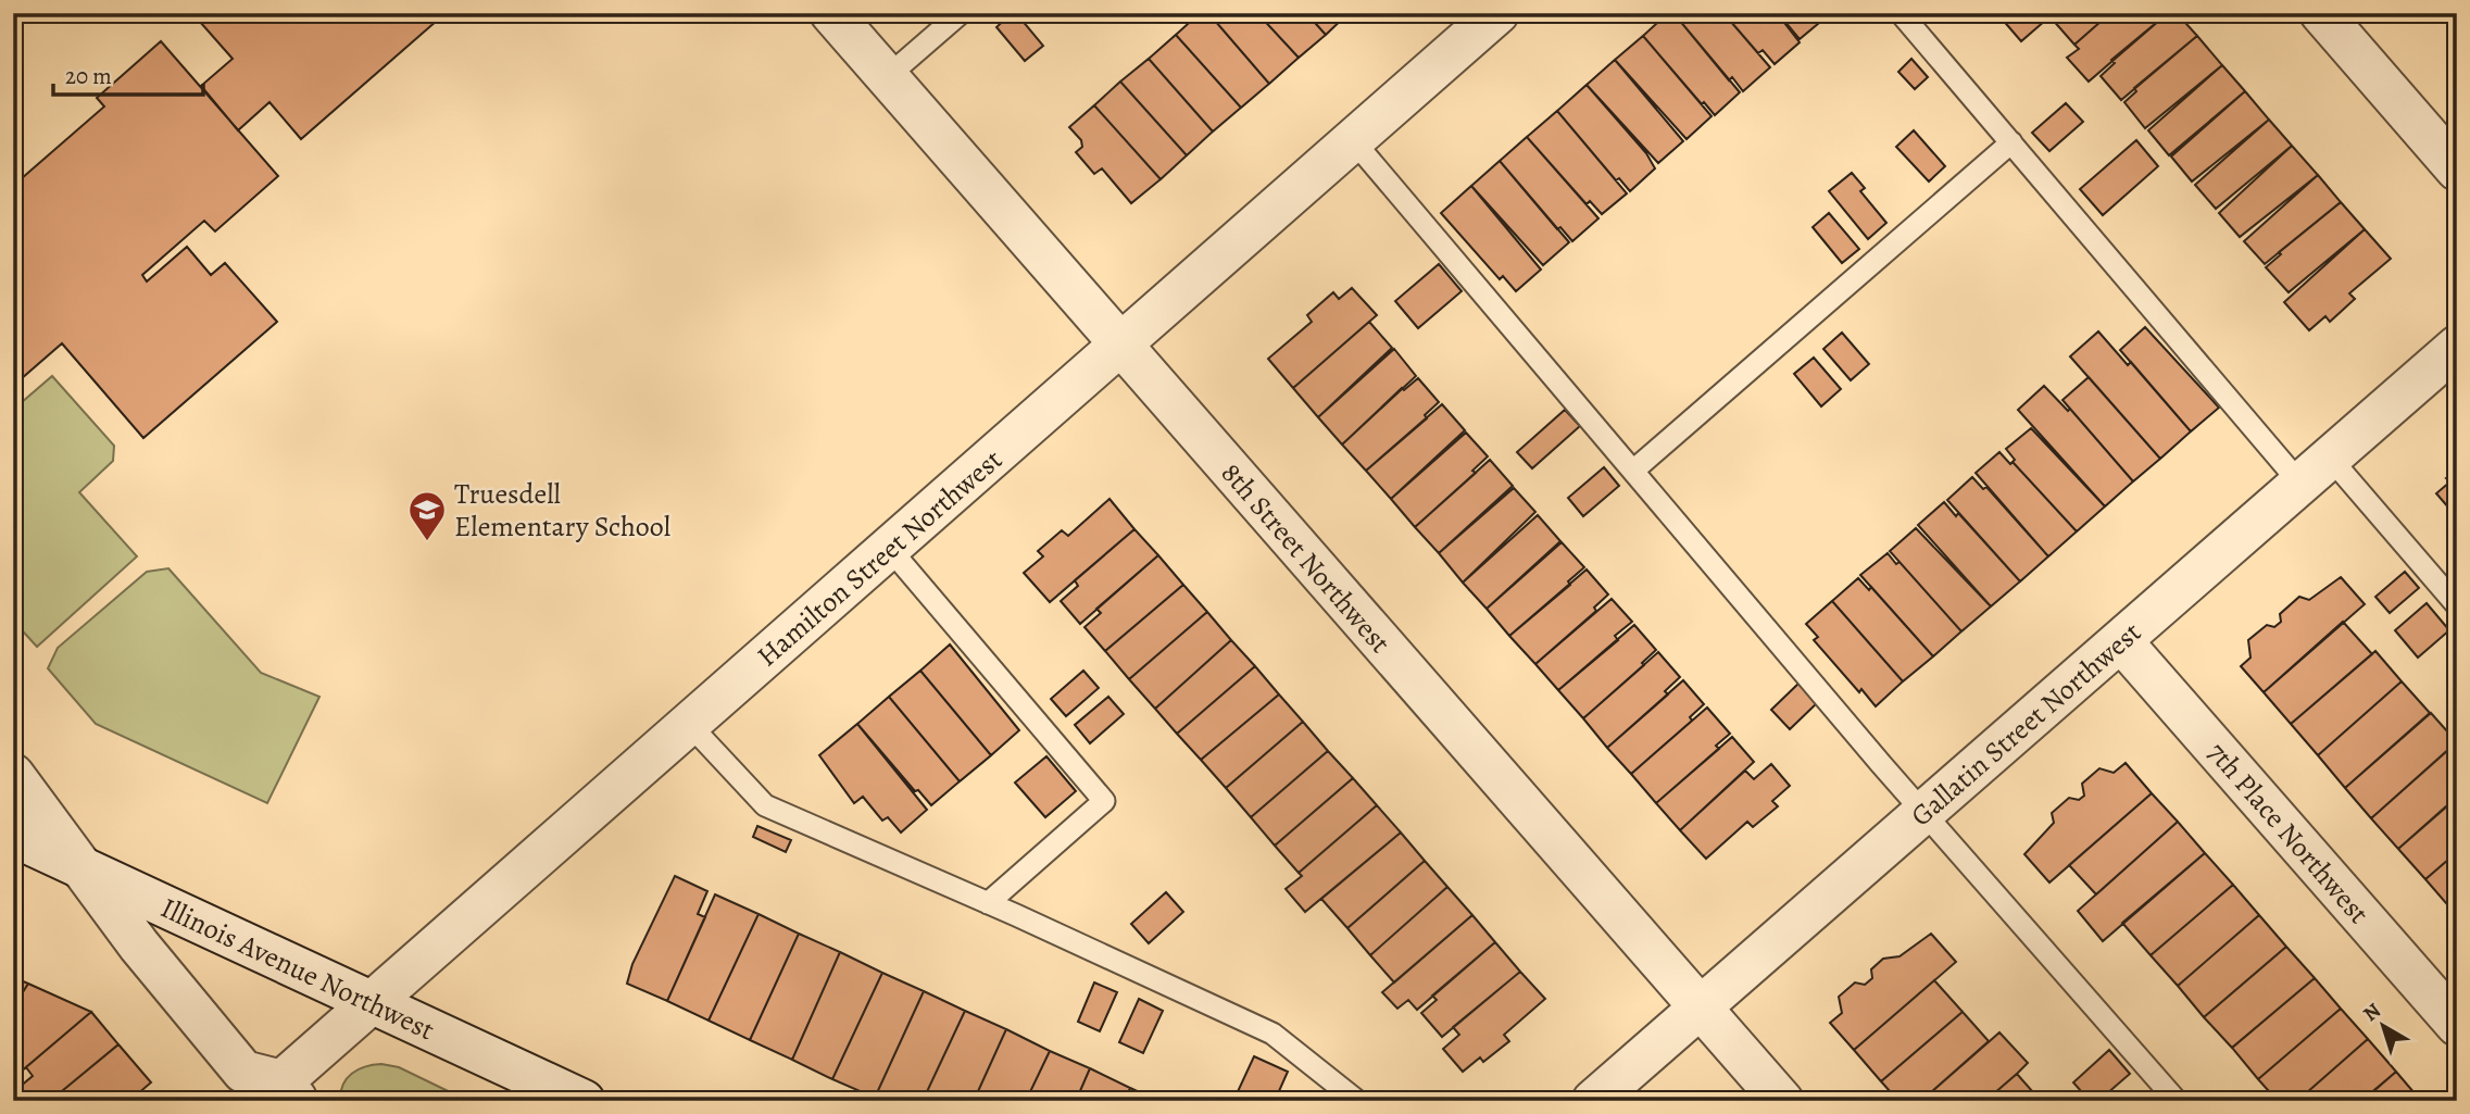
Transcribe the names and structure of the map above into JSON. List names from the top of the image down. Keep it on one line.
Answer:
{"streets":{"street":["Hamilton Street Northwest","8th Street Northwest","Gallatin Street Northwest","7th Place Northwest","Illinois Avenue Northwest"]},"crossings":[["Hamilton Street Northwest","8th Street Northwest"],["Hamilton Street Northwest","Illinois Avenue Northwest"],["8th Street Northwest","Gallatin Street Northwest"],["Gallatin Street Northwest","7th Place Northwest"]],"places":{"school or university":["Truesdell Elementary School"]},"scale_bar":"20 m","north":"top left"}
